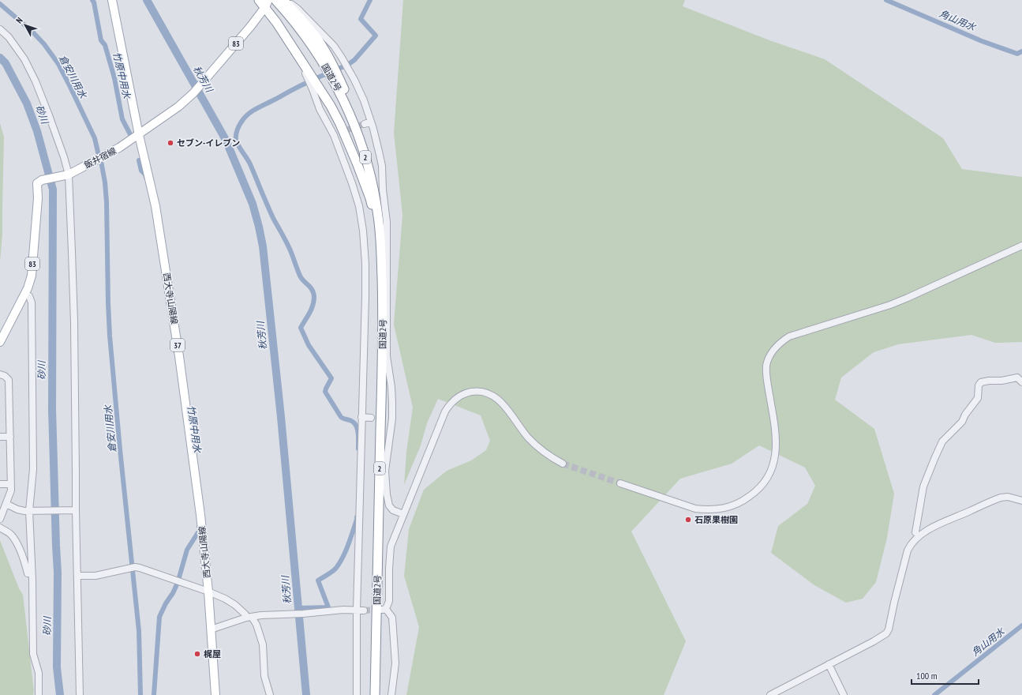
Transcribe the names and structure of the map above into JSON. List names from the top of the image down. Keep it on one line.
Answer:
{"streets":{"highway":["国道2号","2"],"main road":["83","飯井宿線","西大寺山陽線","37"]},"crossings":[["飯井宿線","西大寺山陽線"]],"water":["角山用水","竹原中用水","倉安川用水","秋芳川","砂川"],"places":["セブン-イレブン","石原果樹園","梶屋"],"scale_bar":"100 m","north":"top left"}
